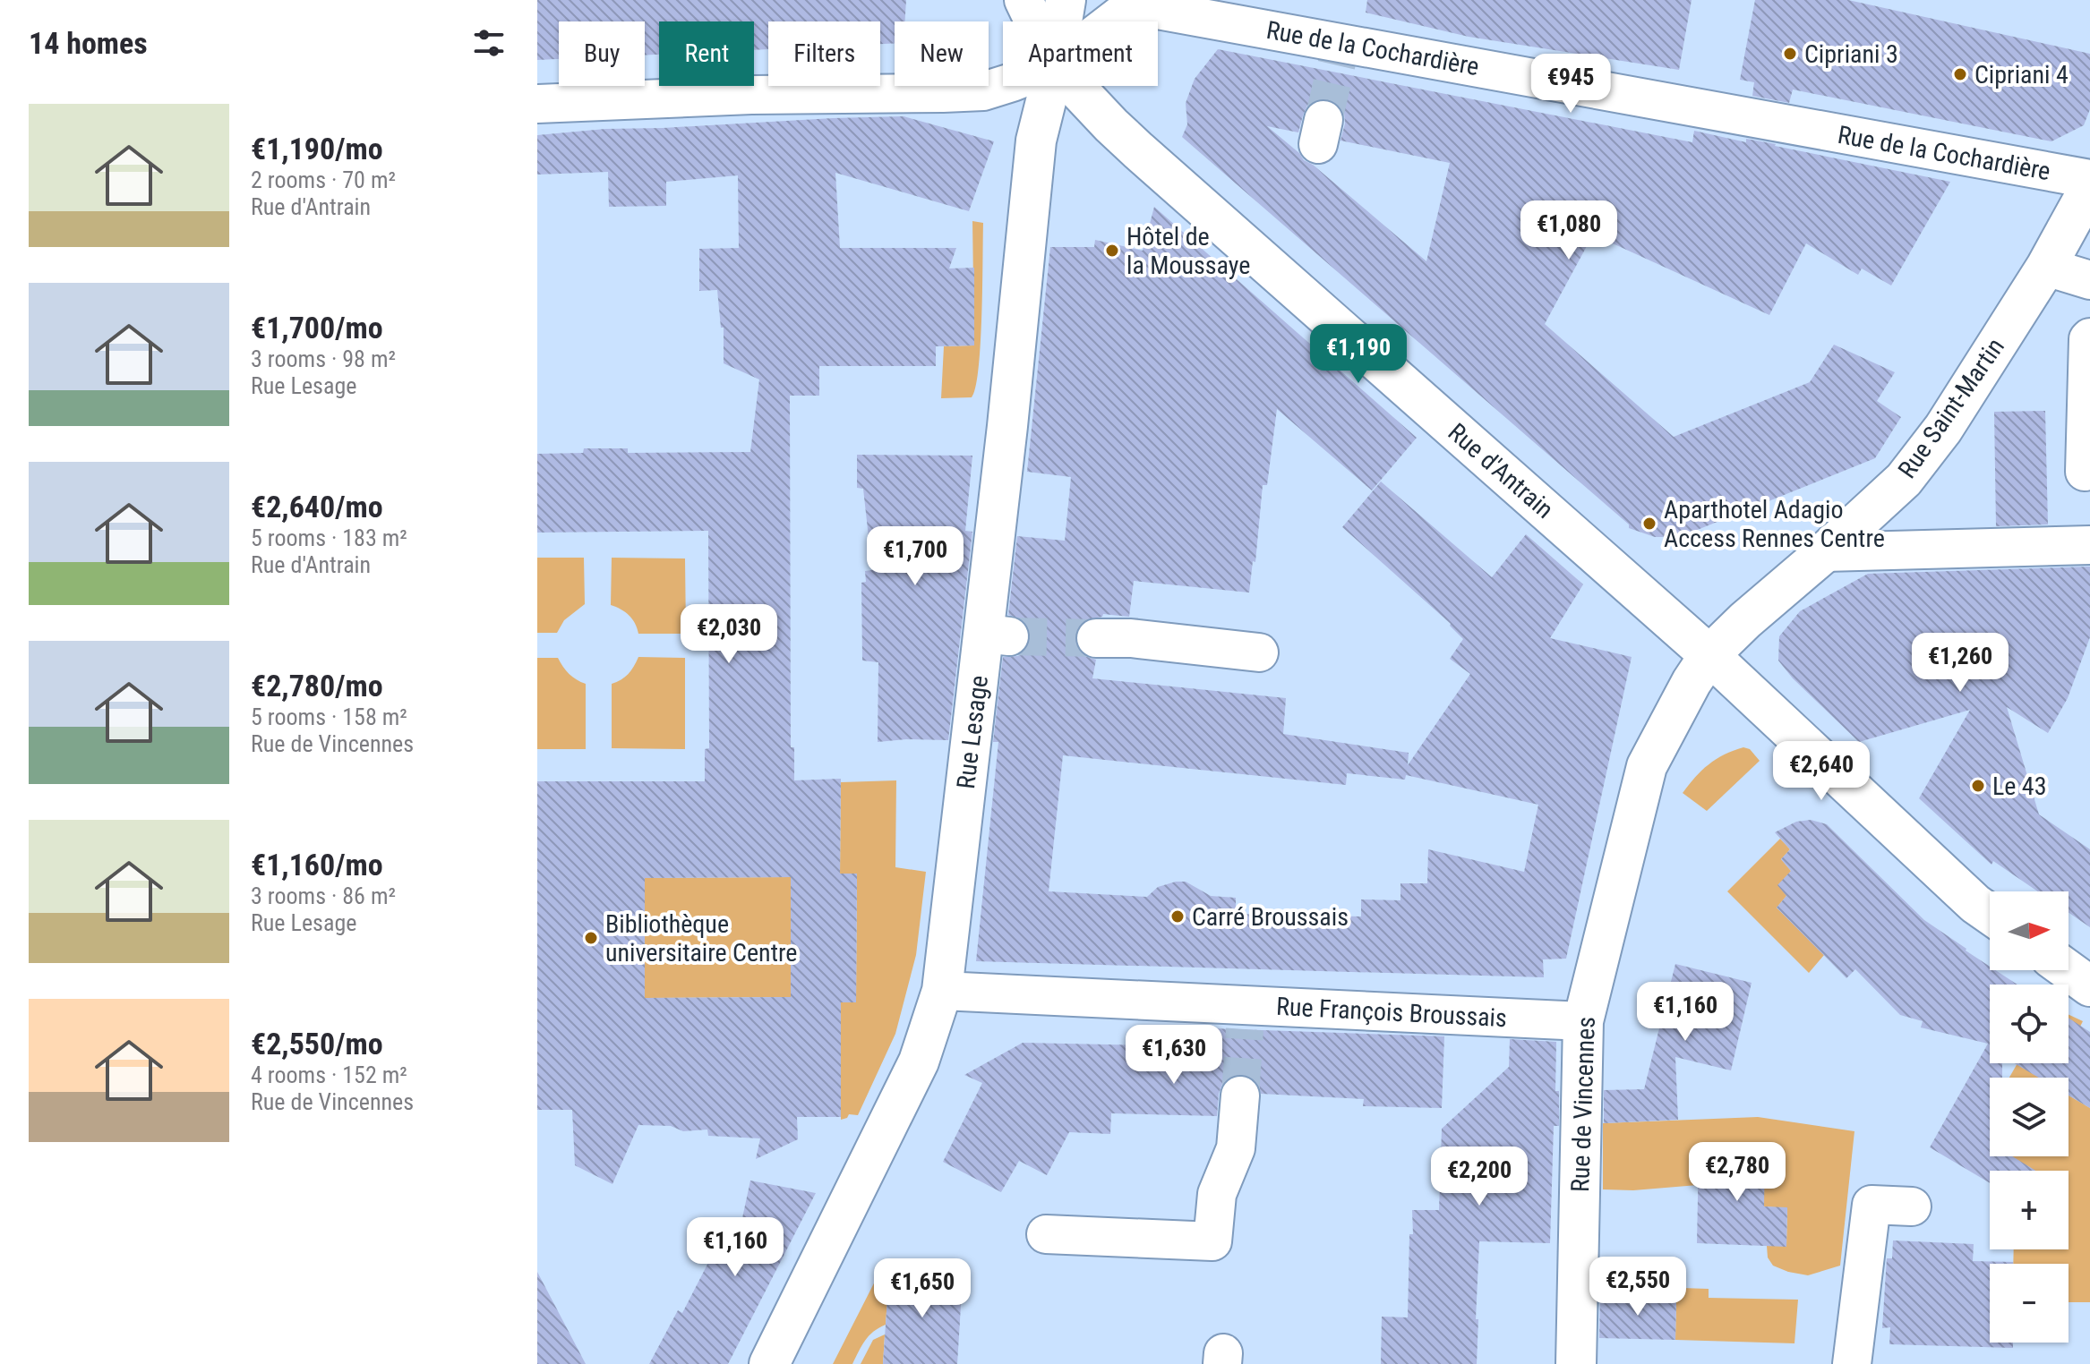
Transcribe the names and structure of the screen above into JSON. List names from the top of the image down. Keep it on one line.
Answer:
{"streets":{"main road":["Rue Saint-Martin","Rue d'Antrain","Rue Lesage","Rue de Vincennes"],"street":["Rue de la Cochardière","Rue François Broussais"]},"crossings":[["Rue Saint-Martin","Rue d'Antrain"],["Rue Saint-Martin","Rue de Vincennes"],["Rue d'Antrain","Rue de Vincennes"],["Rue Lesage","Rue François Broussais"],["Rue François Broussais","Rue de Vincennes"]],"places":["Cipriani 3","Cipriani 4","Hôtel de la Moussaye","Aparthotel Adagio Access Rennes Centre","Le 43","Carré Broussais","Bibliothèque universitaire Centre"],"north":"right","page":{"heading":"14 homes","chip":["Buy","Rent","Filters","New","Apartment"],"price":["€945","€1,080","€1,190","€1,700","€2,030","€1,260","€2,640","€1,160","€1,630","€2,780","€2,200","€1,160","€2,550","€1,650"],"list":[{"name":"€1,190/mo","note":"2 rooms · 70 m² · Rue d'Antrain"},{"name":"€1,700/mo","note":"3 rooms · 98 m² · Rue Lesage"},{"name":"€2,640/mo","note":"5 rooms · 183 m² · Rue d'Antrain"},{"name":"€2,780/mo","note":"5 rooms · 158 m² · Rue de Vincennes"},{"name":"€1,160/mo","note":"3 rooms · 86 m² · Rue Lesage"},{"name":"€2,550/mo","note":"4 rooms · 152 m² · Rue de Vincennes"}],"map_buttons":["+","−"]}}
